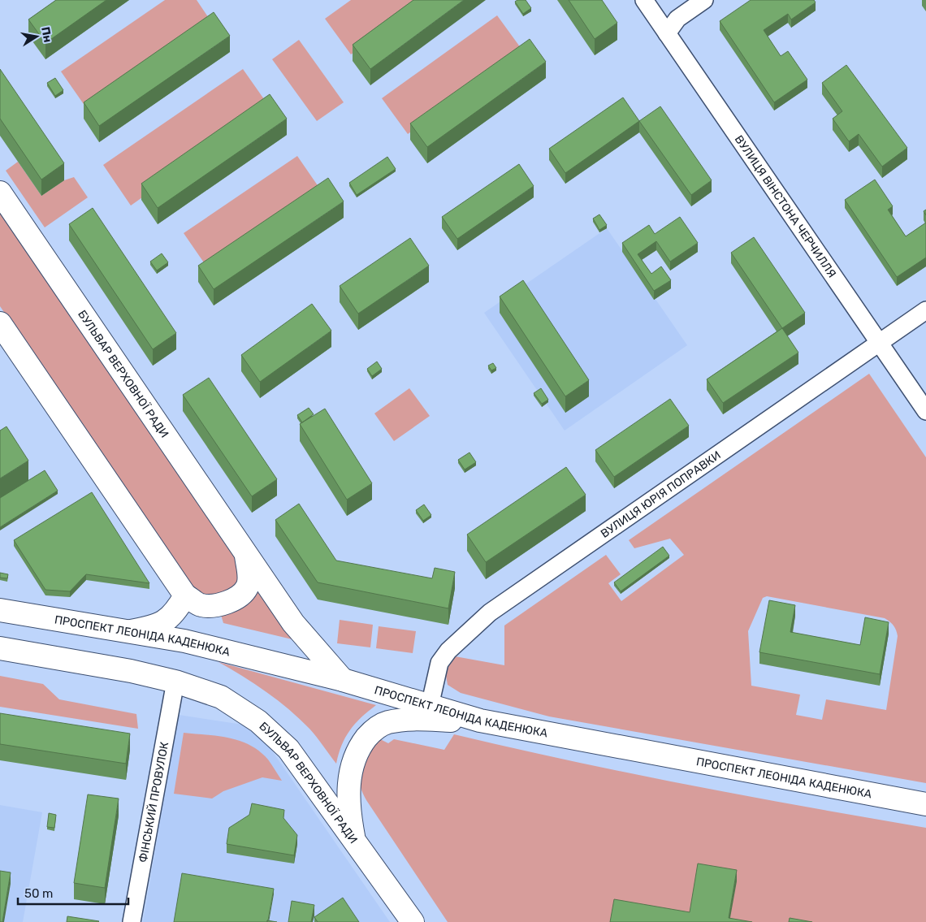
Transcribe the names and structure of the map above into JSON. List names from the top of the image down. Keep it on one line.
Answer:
{"streets":{"main road":["БУЛЬВАР ВЕРХОВНОЇ РАДИ","ПРОСПЕКТ ЛЕОНІДА КАДЕНЮКА"],"street":["ВУЛИЦЯ ВІНСТОНА ЧЕРЧИЛЛЯ","ВУЛИЦЯ ЮРІЯ ПОПРАВКИ","ФІНСЬКИЙ ПРОВУЛОК"]},"crossings":[["ВУЛИЦЯ ВІНСТОНА ЧЕРЧИЛЛЯ","ВУЛИЦЯ ЮРІЯ ПОПРАВКИ"],["БУЛЬВАР ВЕРХОВНОЇ РАДИ","ПРОСПЕКТ ЛЕОНІДА КАДЕНЮКА"],["БУЛЬВАР ВЕРХОВНОЇ РАДИ","ФІНСЬКИЙ ПРОВУЛОК"],["ВУЛИЦЯ ЮРІЯ ПОПРАВКИ","ПРОСПЕКТ ЛЕОНІДА КАДЕНЮКА"]],"scale_bar":"50 m","north":"right"}
